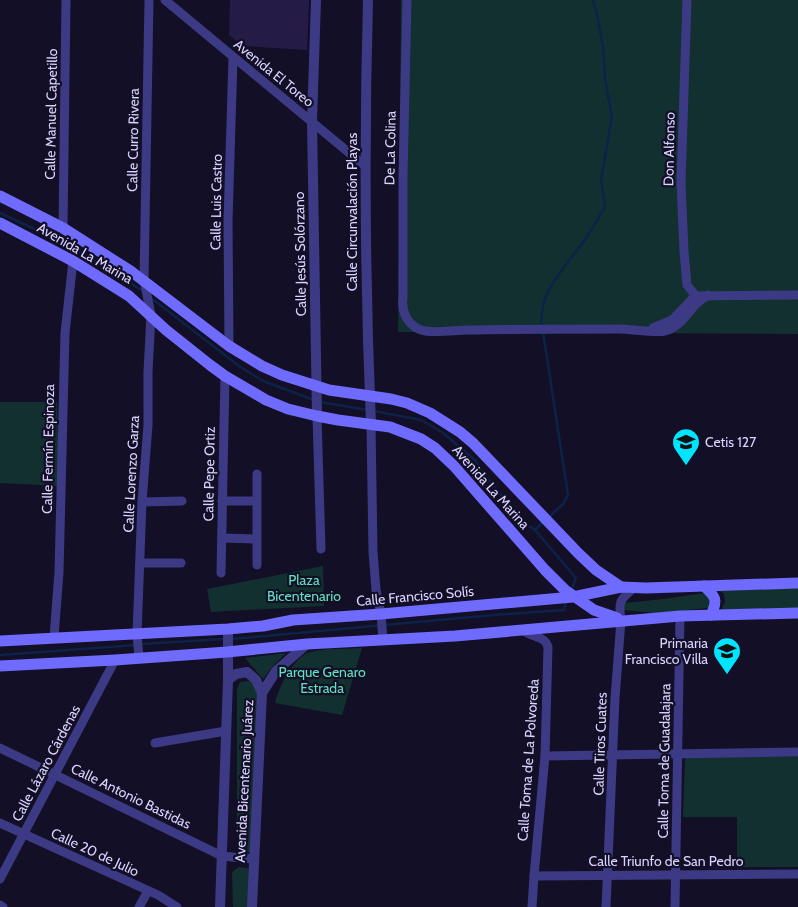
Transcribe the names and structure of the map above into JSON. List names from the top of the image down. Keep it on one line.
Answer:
{"streets":{"main road":["Avenida La Marina","Calle Francisco Solís"],"street":["Avenida El Toreo","Calle Manuel Capetillo","Calle Curro Rivera","De La Colina","Don Alfonso","Calle Luis Castro","Calle Circunvalación Playas","Calle Jesús Solórzano","Calle Fermín Espinoza","Calle Lorenzo Garza","Calle Pepe Ortiz","Calle Tiros Cuates","Calle Toma de La Polvoreda","Calle Toma de Guadalajara","Calle Lázaro Cárdenas","Avenida Bicentenario Juárez","Calle Antonio Bastidas","Calle 20 de Julio","Calle Triunfo de San Pedro"]},"crossings":[["Avenida El Toreo","Calle Luis Castro"],["Avenida El Toreo","Calle Circunvalación Playas"],["Avenida El Toreo","Calle Jesús Solórzano"],["Calle Manuel Capetillo","Avenida La Marina"],["Calle Curro Rivera","Avenida La Marina"],["De La Colina","Don Alfonso"],["Calle Luis Castro","Avenida La Marina"],["Calle Circunvalación Playas","Avenida La Marina"],["Avenida La Marina","Calle Jesús Solórzano"],["Avenida La Marina","Calle Fermín Espinoza"],["Avenida La Marina","Calle Lorenzo Garza"],["Avenida La Marina","Calle Pepe Ortiz"],["Avenida La Marina","Calle Francisco Solís"],["Avenida La Marina","Calle Tiros Cuates"],["Calle Fermín Espinoza","Calle Francisco Solís"],["Calle Lorenzo Garza","Calle Francisco Solís"],["Calle Francisco Solís","Avenida Bicentenario Juárez"],["Calle Tiros Cuates","Calle Triunfo de San Pedro"],["Calle Toma de La Polvoreda","Calle Triunfo de San Pedro"],["Calle Toma de Guadalajara","Calle Triunfo de San Pedro"],["Calle Lázaro Cárdenas","Calle Antonio Bastidas"],["Calle Lázaro Cárdenas","Calle 20 de Julio"],["Avenida Bicentenario Juárez","Calle Antonio Bastidas"]],"parks":["Plaza Bicentenario","Parque Genaro Estrada"],"places":{"school or university":["Cetis 127","Primaria Francisco Villa"]}}
